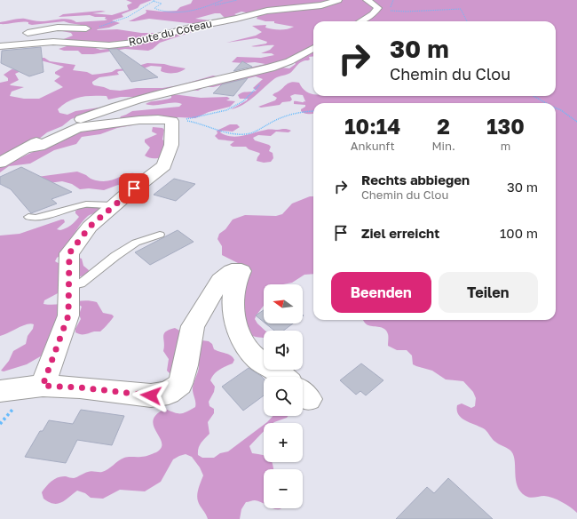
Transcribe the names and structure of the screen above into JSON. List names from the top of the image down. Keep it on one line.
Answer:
{"streets":{"street":["Route du Coteau"]},"north":"left","page":{"turn":["30 m","Chemin du Clou"],"eta":["10:14","Ankunft","2","Min.","130","m"],"list":[{"name":"Rechts abbiegen","note":"Chemin du Clou","value":"30 m"},{"name":"Ziel erreicht","value":"100 m"}],"buttons":["Beenden","Teilen"],"map_buttons":["+","−"]}}
